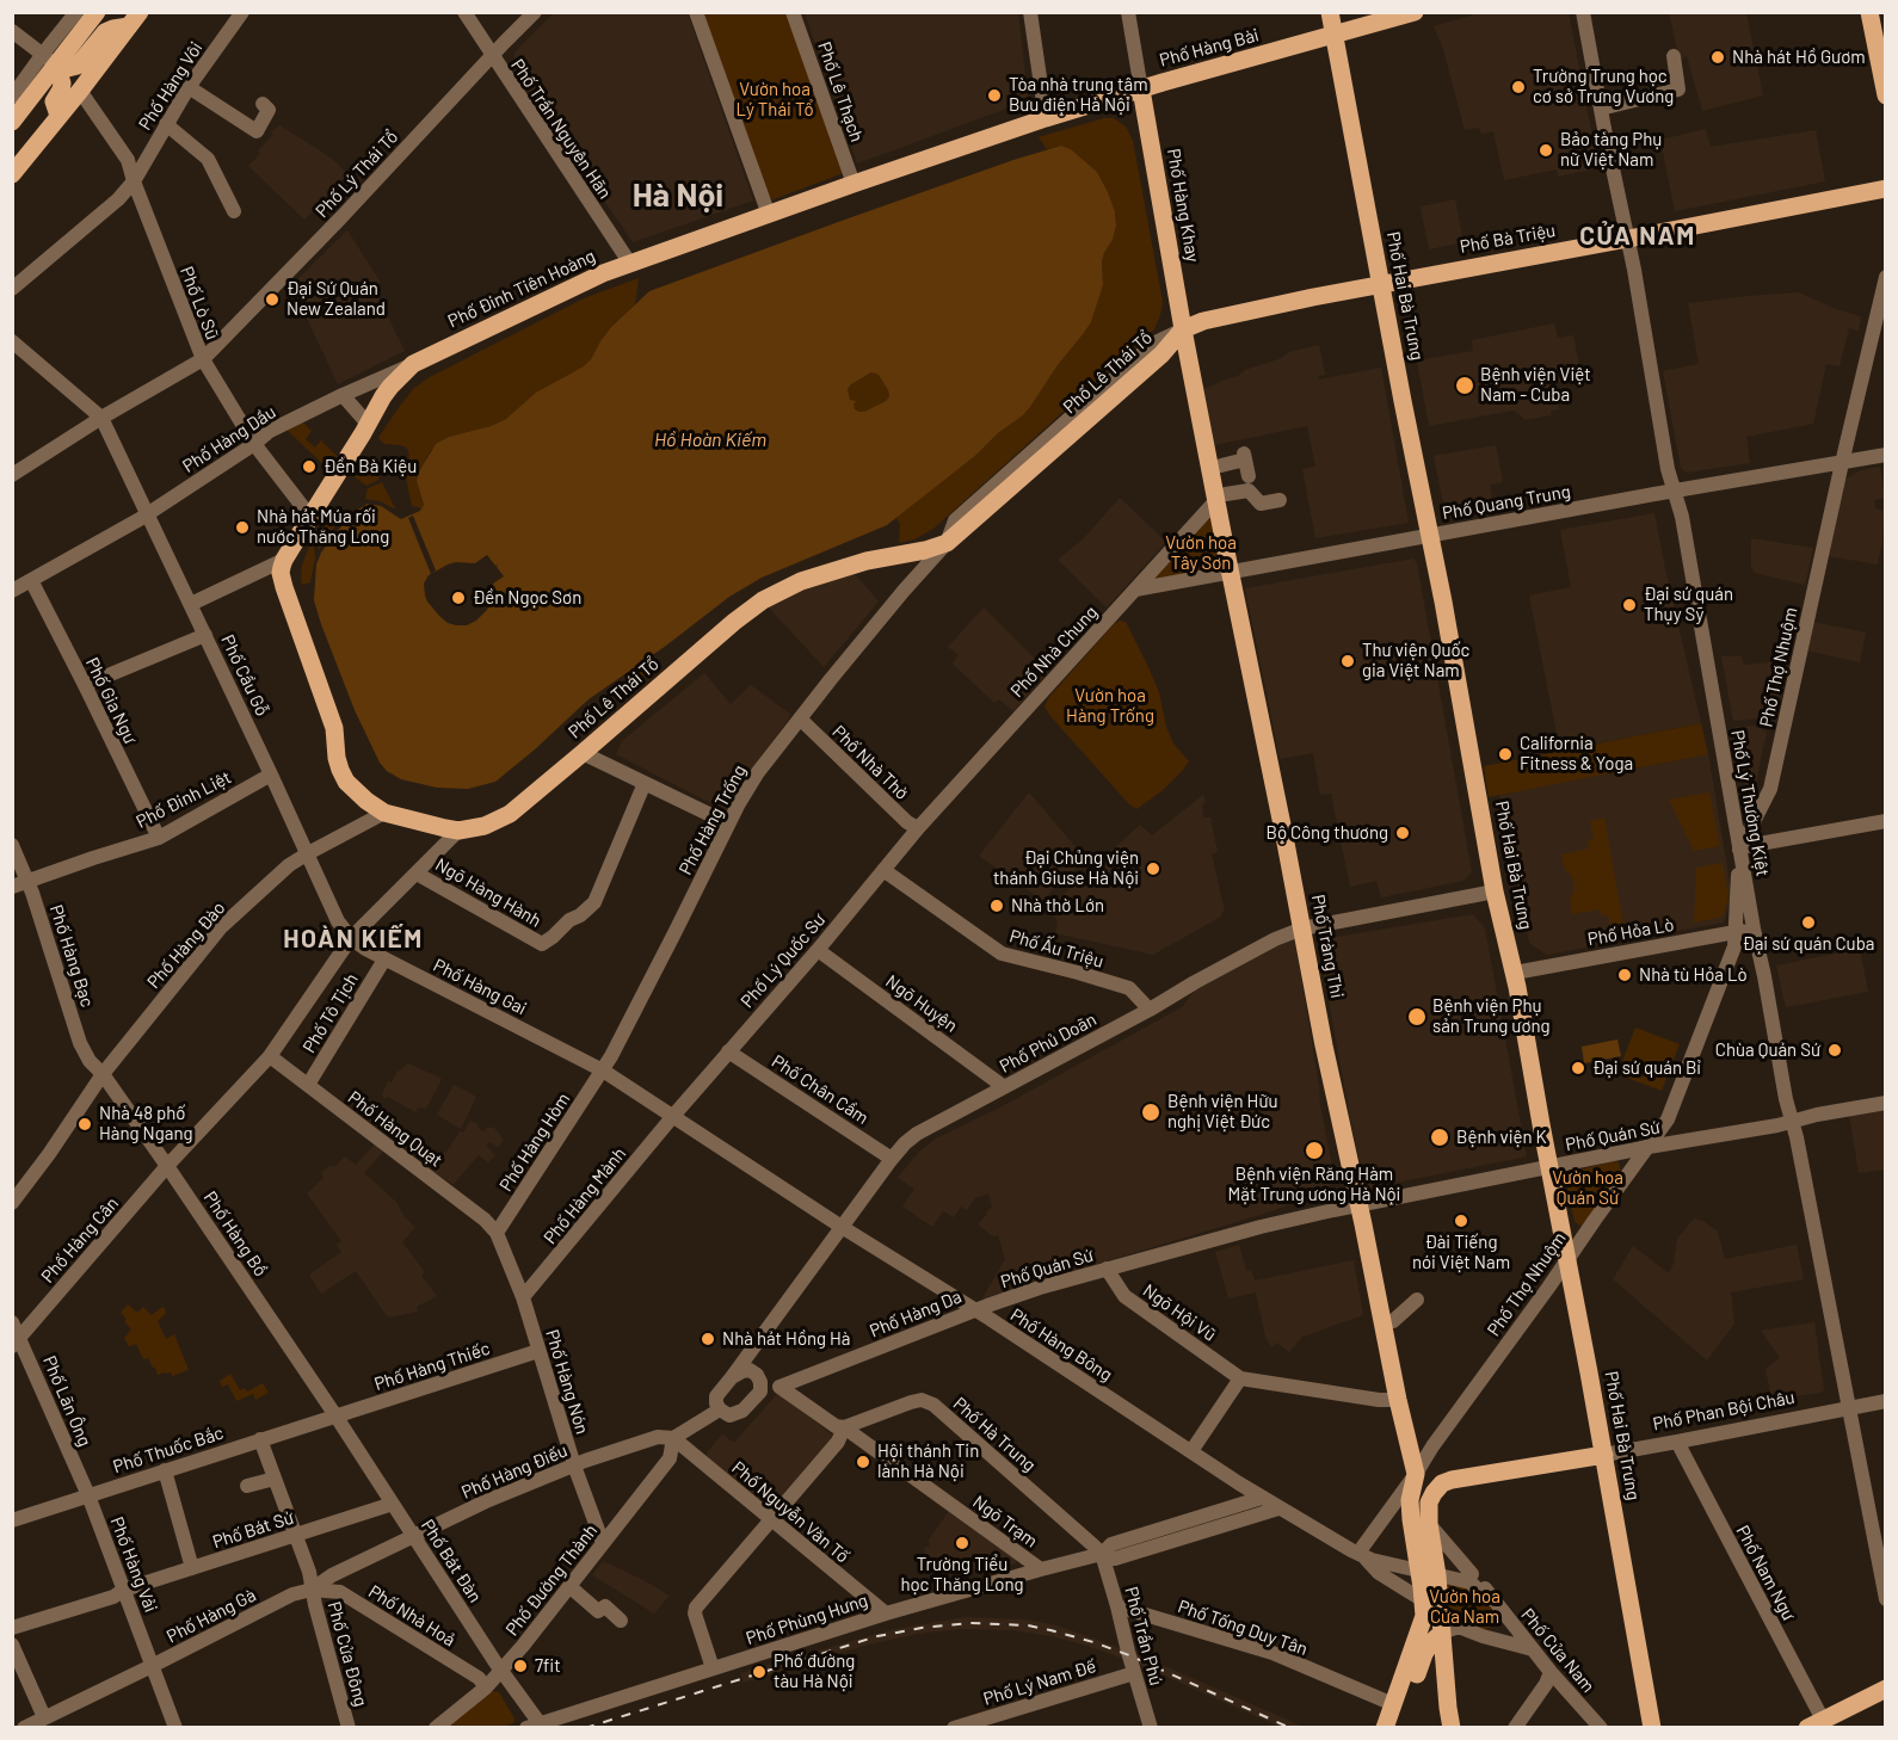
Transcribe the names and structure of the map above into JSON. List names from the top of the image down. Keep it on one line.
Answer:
{"streets":{"main road":["Phố Hàng Bài","Phố Hàng Khay","Phố Bà Triệu","Phố Đinh Tiên Hoàng","Phố Hai Bà Trưng","Phố Lê Thái Tổ","Phố Tràng Thi","Phố Phan Bội Châu"],"street":["Phố Hàng Vôi","Phố Lê Thạch","Phố Trần Nguyên Hãn","Phố Lý Thái Tổ","Phố Lò Sũ","Phố Hàng Dầu","Phố Quang Trung","Phố Nhà Chung","Phố Thợ Nhuộm","Phố Cầu Gỗ","Phố Gia Ngư","Phố Nhà Thờ","Phố Đinh Liệt","Phố Lý Thường Kiệt","Phố Hàng Trống","Ngõ Hàng Hành","Phố Hỏa Lò","Phố Hàng Đào","Phố Ấu Triệu","Phố Hàng Bạc","Phố Lý Quốc Sư","Phố Hàng Gai","Ngõ Huyện","Phố Tô Tịch","Phố Phủ Doãn","Phố Chân Cầm","Phố Hàng Quạt","Phố Quán Sứ","Phố Hàng Hòm","Phố Hàng Mành","Phố Hàng Bồ","Phố Hàng Cân","Ngõ Hội Vũ","Phố Hàng Da","Phố Hàng Bông","Phố Hàng Thiếc","Phố Hàng Nón","Phố Lãn Ông","Phố Hà Trung","Phố Thuốc Bắc","Phố Hàng Điếu","Phố Nguyễn Văn Tố","Ngõ Trạm","Phố Bát Sứ","Phố Bát Đàn","Phố Hàng Vải","Phố Nam Ngư","Phố Đường Thành","Phố Hàng Gà","Phố Nhà Hoả","Phố Phùng Hưng","Phố Tống Duy Tân","Phố Trần Phú","Phố Cửa Nam","Phố Cửa Đông","Phố Lý Nam Đế"]},"crossings":[["Phố Hàng Bài","Phố Hàng Khay"],["Phố Hàng Bài","Phố Đinh Tiên Hoàng"],["Phố Hàng Bài","Phố Hai Bà Trưng"],["Phố Hàng Vôi","Phố Lò Sũ"],["Phố Lê Thạch","Phố Đinh Tiên Hoàng"],["Phố Trần Nguyên Hãn","Phố Lý Thái Tổ"],["Phố Trần Nguyên Hãn","Phố Đinh Tiên Hoàng"],["Phố Lý Thái Tổ","Phố Lò Sũ"],["Phố Lý Thái Tổ","Phố Cầu Gỗ"],["Phố Hàng Khay","Phố Bà Triệu"],["Phố Hàng Khay","Phố Đinh Tiên Hoàng"],["Phố Hàng Khay","Phố Lê Thái Tổ"],["Phố Hàng Khay","Phố Tràng Thi"],["Phố Bà Triệu","Phố Hai Bà Trưng"],["Phố Bà Triệu","Phố Lê Thái Tổ"],["Phố Bà Triệu","Phố Lý Thường Kiệt"],["Phố Bà Triệu","Phố Tràng Thi"],["Phố Đinh Tiên Hoàng","Phố Lò Sũ"],["Phố Đinh Tiên Hoàng","Phố Hàng Dầu"],["Phố Hai Bà Trưng","Phố Quang Trung"],["Phố Hai Bà Trưng","Phố Thợ Nhuộm"],["Phố Hai Bà Trưng","Phố Hỏa Lò"],["Phố Hai Bà Trưng","Phố Phủ Doãn"],["Phố Hai Bà Trưng","Phố Quán Sứ"],["Phố Hai Bà Trưng","Phố Phan Bội Châu"],["Phố Lò Sũ","Phố Hàng Dầu"],["Phố Lê Thái Tổ","Phố Hàng Trống"],["Phố Lê Thái Tổ","Phố Tràng Thi"],["Phố Lê Thái Tổ","Phố Hàng Cân"],["Phố Hàng Dầu","Phố Cầu Gỗ"],["Phố Hàng Dầu","Phố Gia Ngư"],["Phố Quang Trung","Phố Nhà Chung"],["Phố Quang Trung","Phố Thợ Nhuộm"],["Phố Quang Trung","Phố Lý Thường Kiệt"],["Phố Quang Trung","Phố Tràng Thi"],["Phố Nhà Chung","Phố Nhà Thờ"],["Phố Nhà Chung","Phố Tràng Thi"],["Phố Nhà Chung","Phố Lý Quốc Sư"],["Phố Thợ Nhuộm","Phố Lý Thường Kiệt"],["Phố Thợ Nhuộm","Phố Hỏa Lò"],["Phố Thợ Nhuộm","Phố Tràng Thi"],["Phố Thợ Nhuộm","Phố Quán Sứ"],["Phố Thợ Nhuộm","Phố Hàng Bông"],["Phố Cầu Gỗ","Phố Đinh Liệt"],["Phố Cầu Gỗ","Phố Hàng Đào"],["Phố Cầu Gỗ","Phố Hàng Gai"],["Phố Gia Ngư","Phố Đinh Liệt"],["Phố Nhà Thờ","Phố Hàng Trống"],["Phố Nhà Thờ","Phố Lý Quốc Sư"],["Phố Đinh Liệt","Phố Hàng Bạc"],["Phố Lý Thường Kiệt","Phố Hỏa Lò"],["Phố Lý Thường Kiệt","Phố Quán Sứ"],["Phố Lý Thường Kiệt","Phố Phan Bội Châu"],["Phố Hàng Trống","Phố Hàng Gai"],["Phố Hàng Trống","Phố Hàng Hòm"],["Phố Hàng Trống","Phố Hàng Bông"],["Ngõ Hàng Hành","Phố Hàng Cân"],["Phố Hàng Đào","Phố Hàng Bạc"],["Phố Hàng Đào","Phố Hàng Gai"],["Phố Hàng Đào","Phố Hàng Bồ"],["Phố Tràng Thi","Phố Phủ Doãn"],["Phố Tràng Thi","Phố Quán Sứ"],["Phố Tràng Thi","Ngõ Hội Vũ"],["Phố Tràng Thi","Phố Hàng Bông"],["Phố Tràng Thi","Phố Phan Bội Châu"],["Phố Tràng Thi","Phố Cửa Nam"],["Phố Ấu Triệu","Phố Lý Quốc Sư"],["Phố Ấu Triệu","Phố Phủ Doãn"],["Phố Hàng Bạc","Phố Hàng Bồ"],["Phố Lý Quốc Sư","Ngõ Huyện"],["Phố Lý Quốc Sư","Phố Chân Cầm"],["Phố Lý Quốc Sư","Phố Hàng Mành"],["Phố Lý Quốc Sư","Phố Hàng Bông"],["Phố Hàng Gai","Phố Tô Tịch"],["Phố Hàng Gai","Phố Hàng Hòm"],["Phố Hàng Gai","Phố Hàng Cân"],["Phố Hàng Gai","Phố Hàng Bông"],["Ngõ Huyện","Phố Phủ Doãn"],["Phố Tô Tịch","Phố Hàng Quạt"],["Phố Phủ Doãn","Phố Chân Cầm"],["Phố Phủ Doãn","Phố Hàng Bông"],["Phố Hàng Quạt","Phố Hàng Hòm"],["Phố Hàng Quạt","Phố Hàng Cân"],["Phố Hàng Quạt","Phố Hàng Nón"],["Phố Quán Sứ","Ngõ Hội Vũ"],["Phố Quán Sứ","Phố Hàng Da"],["Phố Quán Sứ","Phố Hàng Bông"],["Phố Hàng Hòm","Phố Hàng Bông"],["Phố Hàng Hòm","Phố Hàng Nón"],["Phố Hàng Mành","Phố Hàng Bông"],["Phố Hàng Mành","Phố Hàng Nón"],["Phố Hàng Bồ","Phố Hàng Cân"],["Phố Hàng Bồ","Phố Hàng Thiếc"],["Phố Hàng Bồ","Phố Thuốc Bắc"],["Phố Hàng Bồ","Phố Bát Đàn"],["Phố Hàng Cân","Phố Lãn Ông"],["Phố Hàng Da","Phố Hàng Bông"],["Phố Hàng Da","Phố Hà Trung"],["Phố Hàng Da","Ngõ Trạm"],["Phố Hàng Bông","Phố Phan Bội Châu"],["Phố Hàng Bông","Phố Phùng Hưng"],["Phố Hàng Bông","Phố Cửa Nam"],["Phố Hàng Thiếc","Phố Hàng Nón"],["Phố Hàng Thiếc","Phố Thuốc Bắc"],["Phố Hàng Thiếc","Phố Bát Đàn"],["Phố Hàng Nón","Phố Hàng Điếu"],["Phố Hàng Nón","Phố Đường Thành"],["Phố Lãn Ông","Phố Thuốc Bắc"],["Phố Lãn Ông","Phố Hàng Vải"],["Phố Phan Bội Châu","Phố Nam Ngư"],["Phố Phan Bội Châu","Phố Cửa Nam"],["Phố Hà Trung","Ngõ Trạm"],["Phố Hà Trung","Phố Phùng Hưng"],["Phố Hà Trung","Phố Trần Phú"],["Phố Thuốc Bắc","Phố Bát Đàn"],["Phố Thuốc Bắc","Phố Hàng Vải"],["Phố Thuốc Bắc","Phố Cửa Đông"],["Phố Hàng Điếu","Phố Nguyễn Văn Tố"],["Phố Hàng Điếu","Phố Bát Đàn"],["Phố Hàng Điếu","Phố Đường Thành"],["Phố Hàng Điếu","Phố Hàng Gà"],["Phố Nguyễn Văn Tố","Phố Đường Thành"],["Phố Nguyễn Văn Tố","Phố Phùng Hưng"],["Ngõ Trạm","Phố Phùng Hưng"],["Phố Bát Sứ","Phố Bát Đàn"],["Phố Bát Sứ","Phố Hàng Vải"],["Phố Bát Sứ","Phố Cửa Đông"],["Phố Bát Đàn","Phố Đường Thành"],["Phố Bát Đàn","Phố Hàng Gà"],["Phố Bát Đàn","Phố Phùng Hưng"],["Phố Hàng Vải","Phố Hàng Gà"],["Phố Đường Thành","Phố Nhà Hoả"],["Phố Hàng Gà","Phố Nhà Hoả"],["Phố Hàng Gà","Phố Cửa Đông"],["Phố Nhà Hoả","Phố Cửa Đông"],["Phố Phùng Hưng","Phố Trần Phú"],["Phố Tống Duy Tân","Phố Trần Phú"],["Phố Trần Phú","Phố Lý Nam Đế"]],"districts":["Hà Nội","CỬA NAM","HOÀN KIẾM"],"water":["Hồ Hoàn Kiếm"],"parks":["Vườn hoa Lý Thái Tổ","Vườn hoa Tây Sơn","Vườn hoa Hàng Trống","Vườn hoa Quán Sứ","Vườn hoa Cửa Nam"],"places":["Nhà hát Hồ Gươm","Trường Trung học cơ sở Trưng Vương","Tòa nhà trung tâm Bưu điện Hà Nội","Bảo tàng Phụ nữ Việt Nam","Đại Sứ Quán New Zealand","Bệnh viện Việt Nam - Cuba","Đền Bà Kiệu","Nhà hát Múa rối nước Thăng Long","Đền Ngọc Sơn","Đại sứ quán Thụy Sỹ","Thư viện Quốc gia Việt Nam","California Fitness & Yoga","Bộ Công thương","Đại Chủng viện thánh Giuse Hà Nội","Nhà thờ Lớn","Đại sứ quán Cuba","Nhà tù Hỏa Lò","Bệnh viện Phụ sản Trung ương","Chùa Quán Sứ","Đại sứ quán Bỉ","Bệnh viện Hữu nghị Việt Đức","Nhà 48 phố Hàng Ngang","Bệnh viện K","Bệnh viện Răng Hàm Mặt Trung ương Hà Nội","Đài Tiếng nói Việt Nam","Nhà hát Hồng Hà","Hội thánh Tin lành Hà Nội","Trường Tiểu học Thăng Long","7fit","Phố đường tàu Hà Nội"]}
